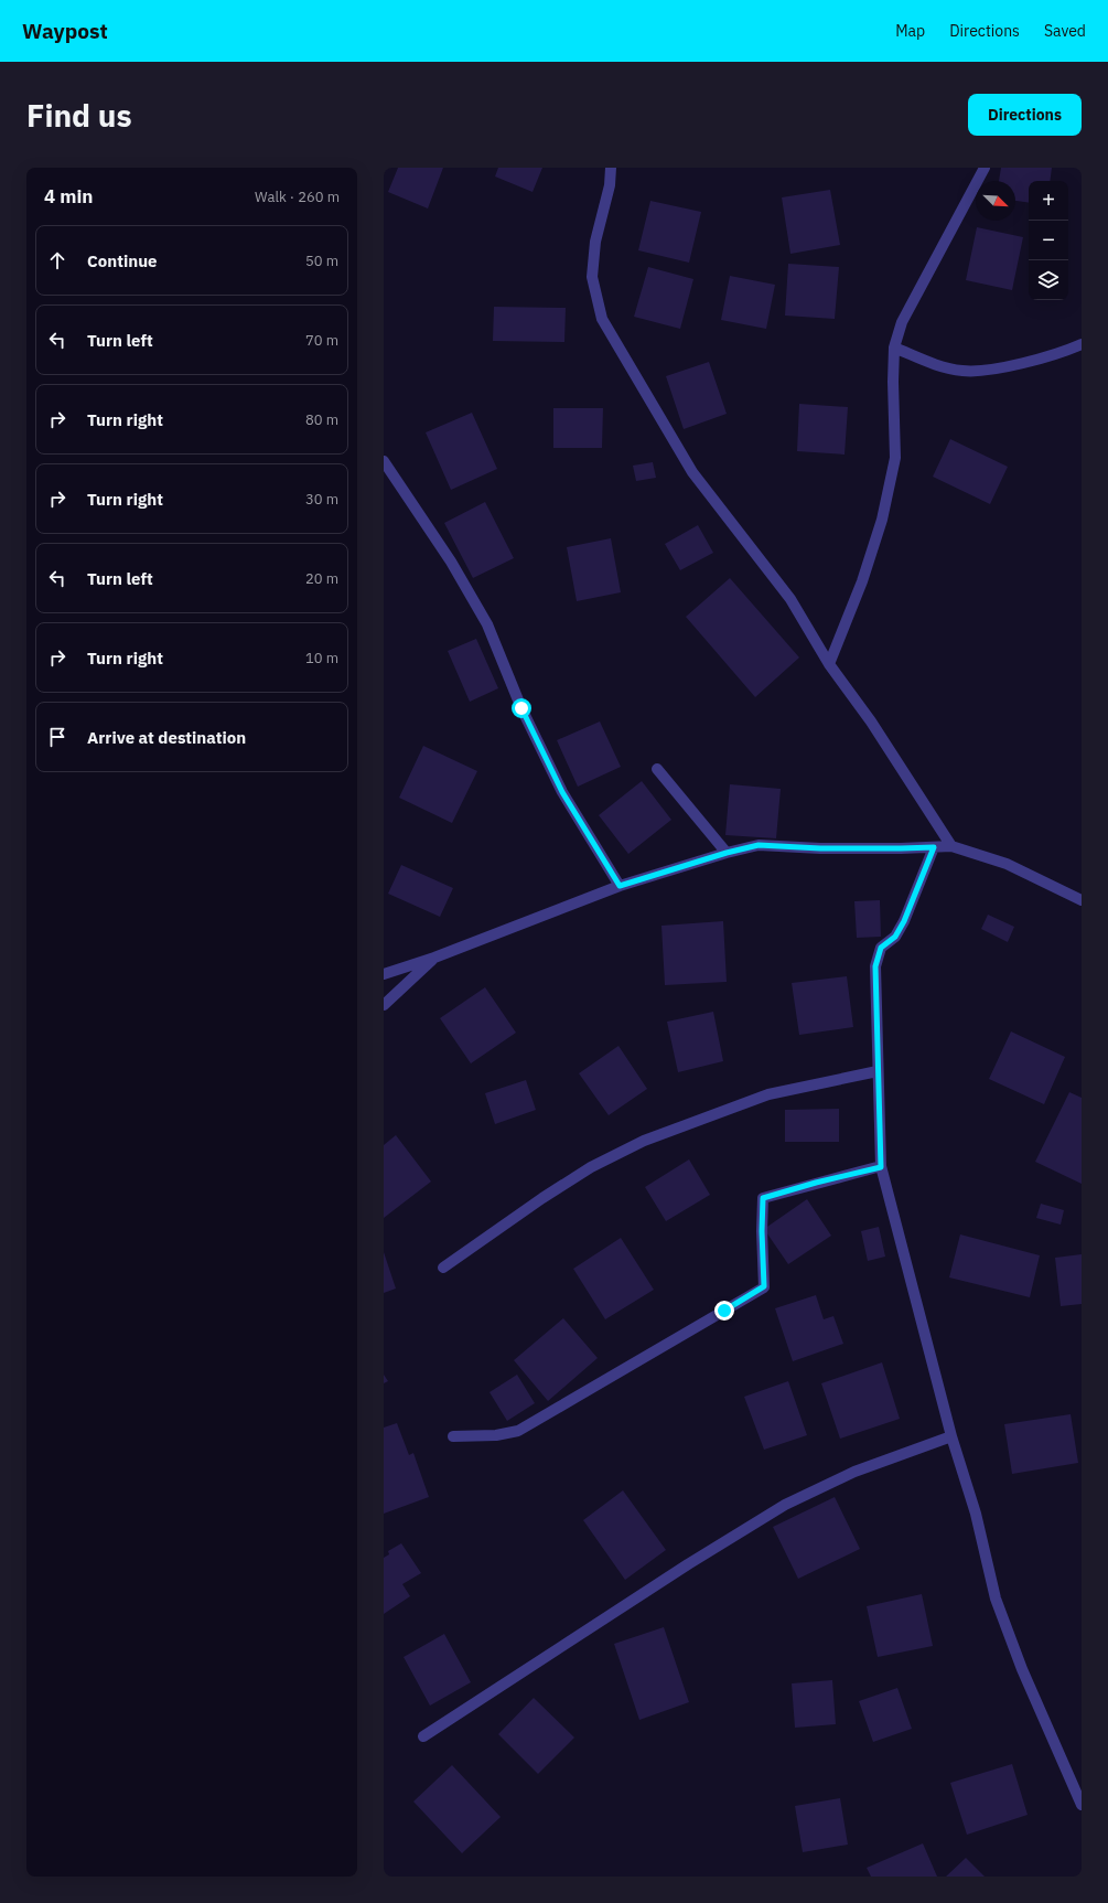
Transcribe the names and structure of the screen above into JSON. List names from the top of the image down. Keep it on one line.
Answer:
{"north":"bottom right","page":{"header":"Waypost","nav":["Map","Directions","Saved"],"buttons":"Directions","title":"Find us","heading":["4 min","Walk · 260 m"],"map_buttons":["+","−"],"list":[["Continue","50 m"],["Turn left","70 m"],["Turn right","80 m"],["Turn right","30 m"],["Turn left","20 m"],["Turn right","10 m"],"Arrive at destination"]}}
